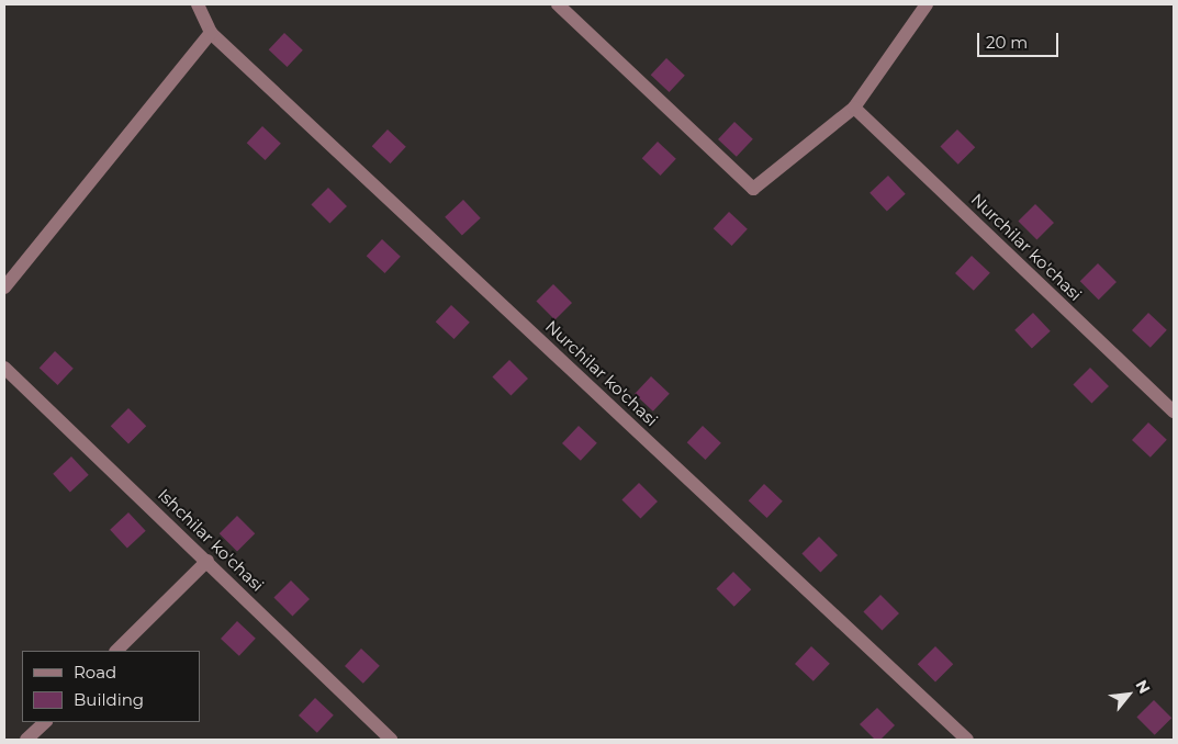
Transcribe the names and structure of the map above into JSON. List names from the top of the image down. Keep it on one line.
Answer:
{"streets":{"street":["Nurchilar ko'chasi","Ishchilar ko'chasi"]},"legend":["Road","Building"],"scale_bar":"20 m","north":"top right"}
